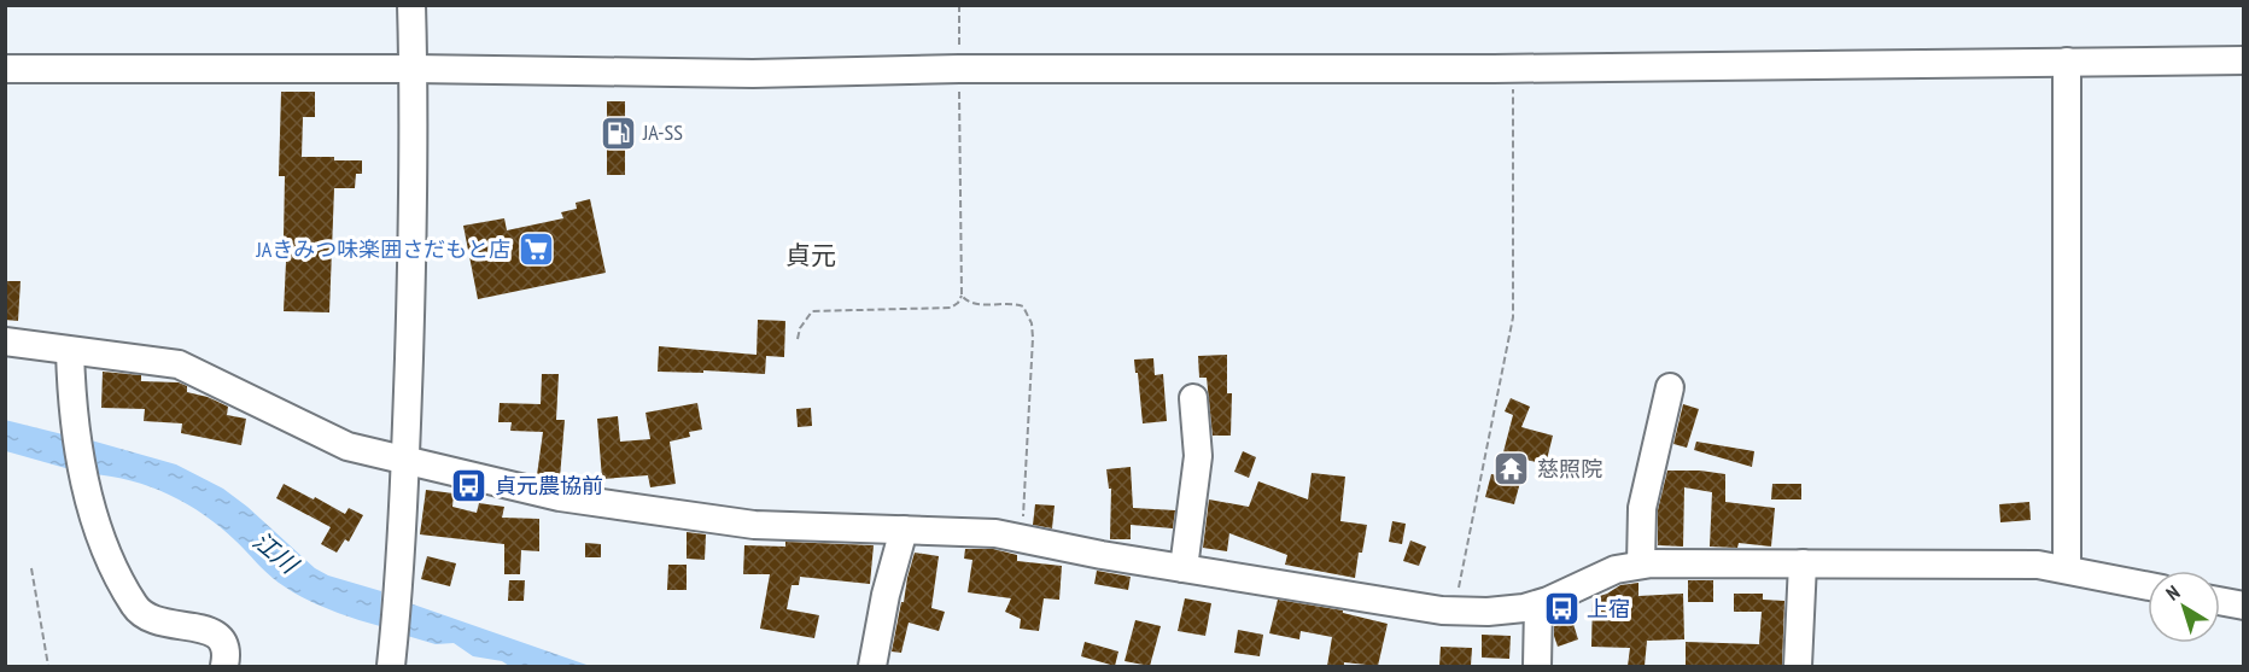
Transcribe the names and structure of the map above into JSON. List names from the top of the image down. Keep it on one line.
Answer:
{"districts":["貞元"],"water":["江川"],"places":{"fuel station":["JA-SS"],"supermarket":["JAきみつ味楽囲さだもと店"],"temple":["慈照院"],"bus stop":["貞元農協前","上宿"]},"north":"top left"}
